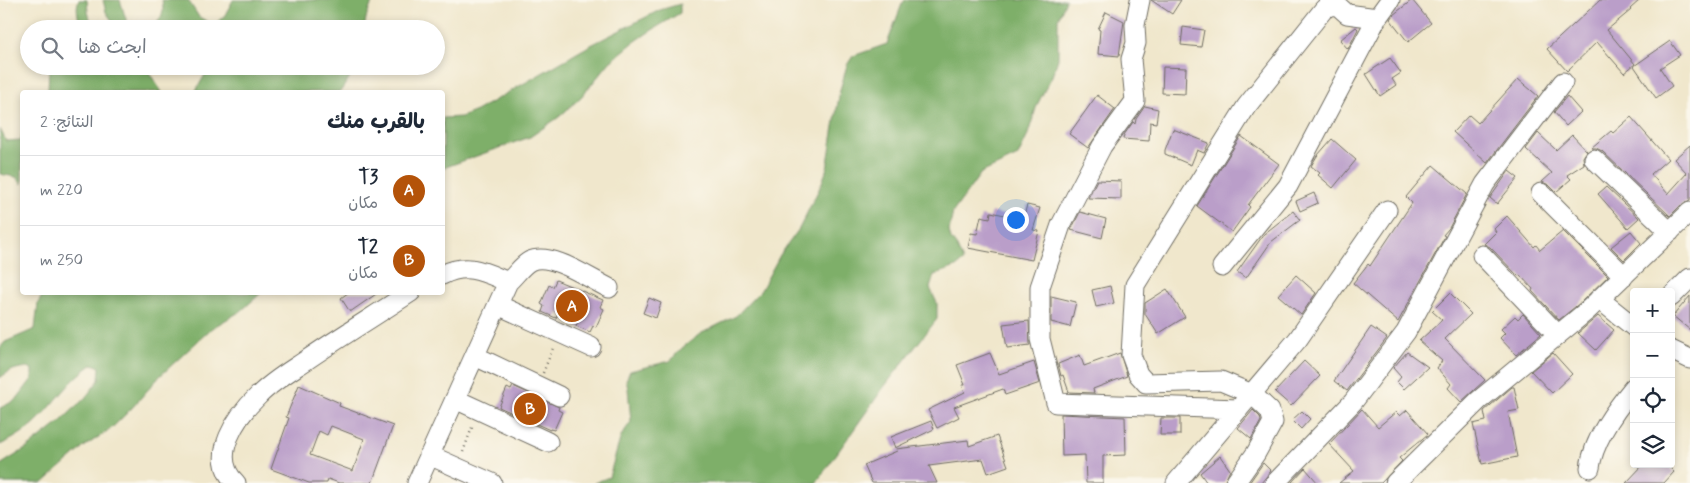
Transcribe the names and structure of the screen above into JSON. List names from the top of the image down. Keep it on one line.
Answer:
{"page":{"search":"ابحث هنا","heading":["بالقرب منك","النتائج: 2"],"list":[{"mark":"A","name":"T3","note":"مكان","value":"220 m"},{"mark":"B","name":"T2","note":"مكان","value":"250 m"}],"map_buttons":["+","−"],"pins":["A","B"]}}
